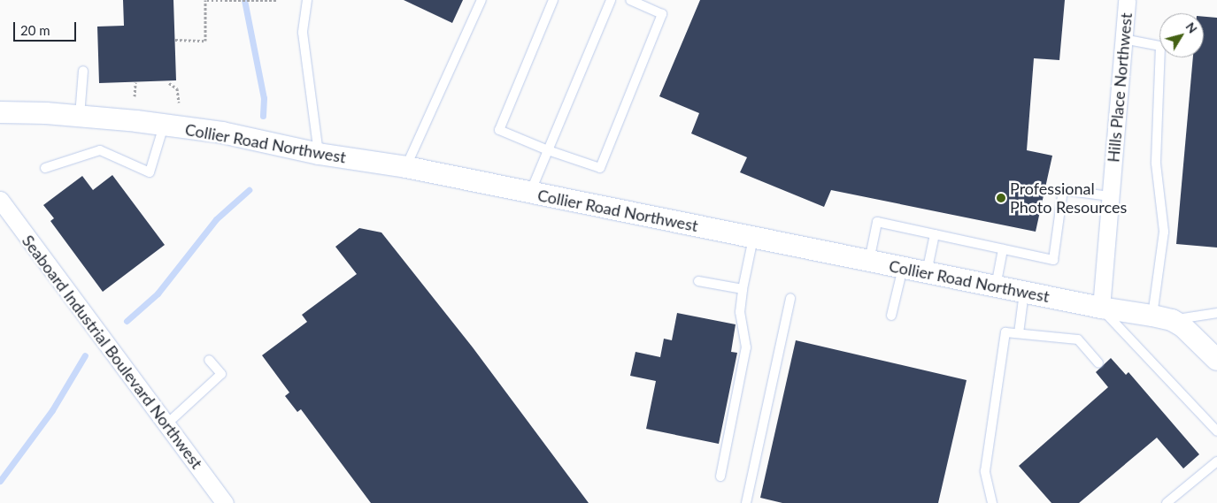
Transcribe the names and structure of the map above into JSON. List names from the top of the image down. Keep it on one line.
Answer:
{"streets":{"street":["Hills Place Northwest","Collier Road Northwest","Seaboard Industrial Boulevard Northwest"]},"crossings":[["Hills Place Northwest","Collier Road Northwest"]],"places":["Professional Photo Resources"],"scale_bar":"20 m","north":"top right"}
